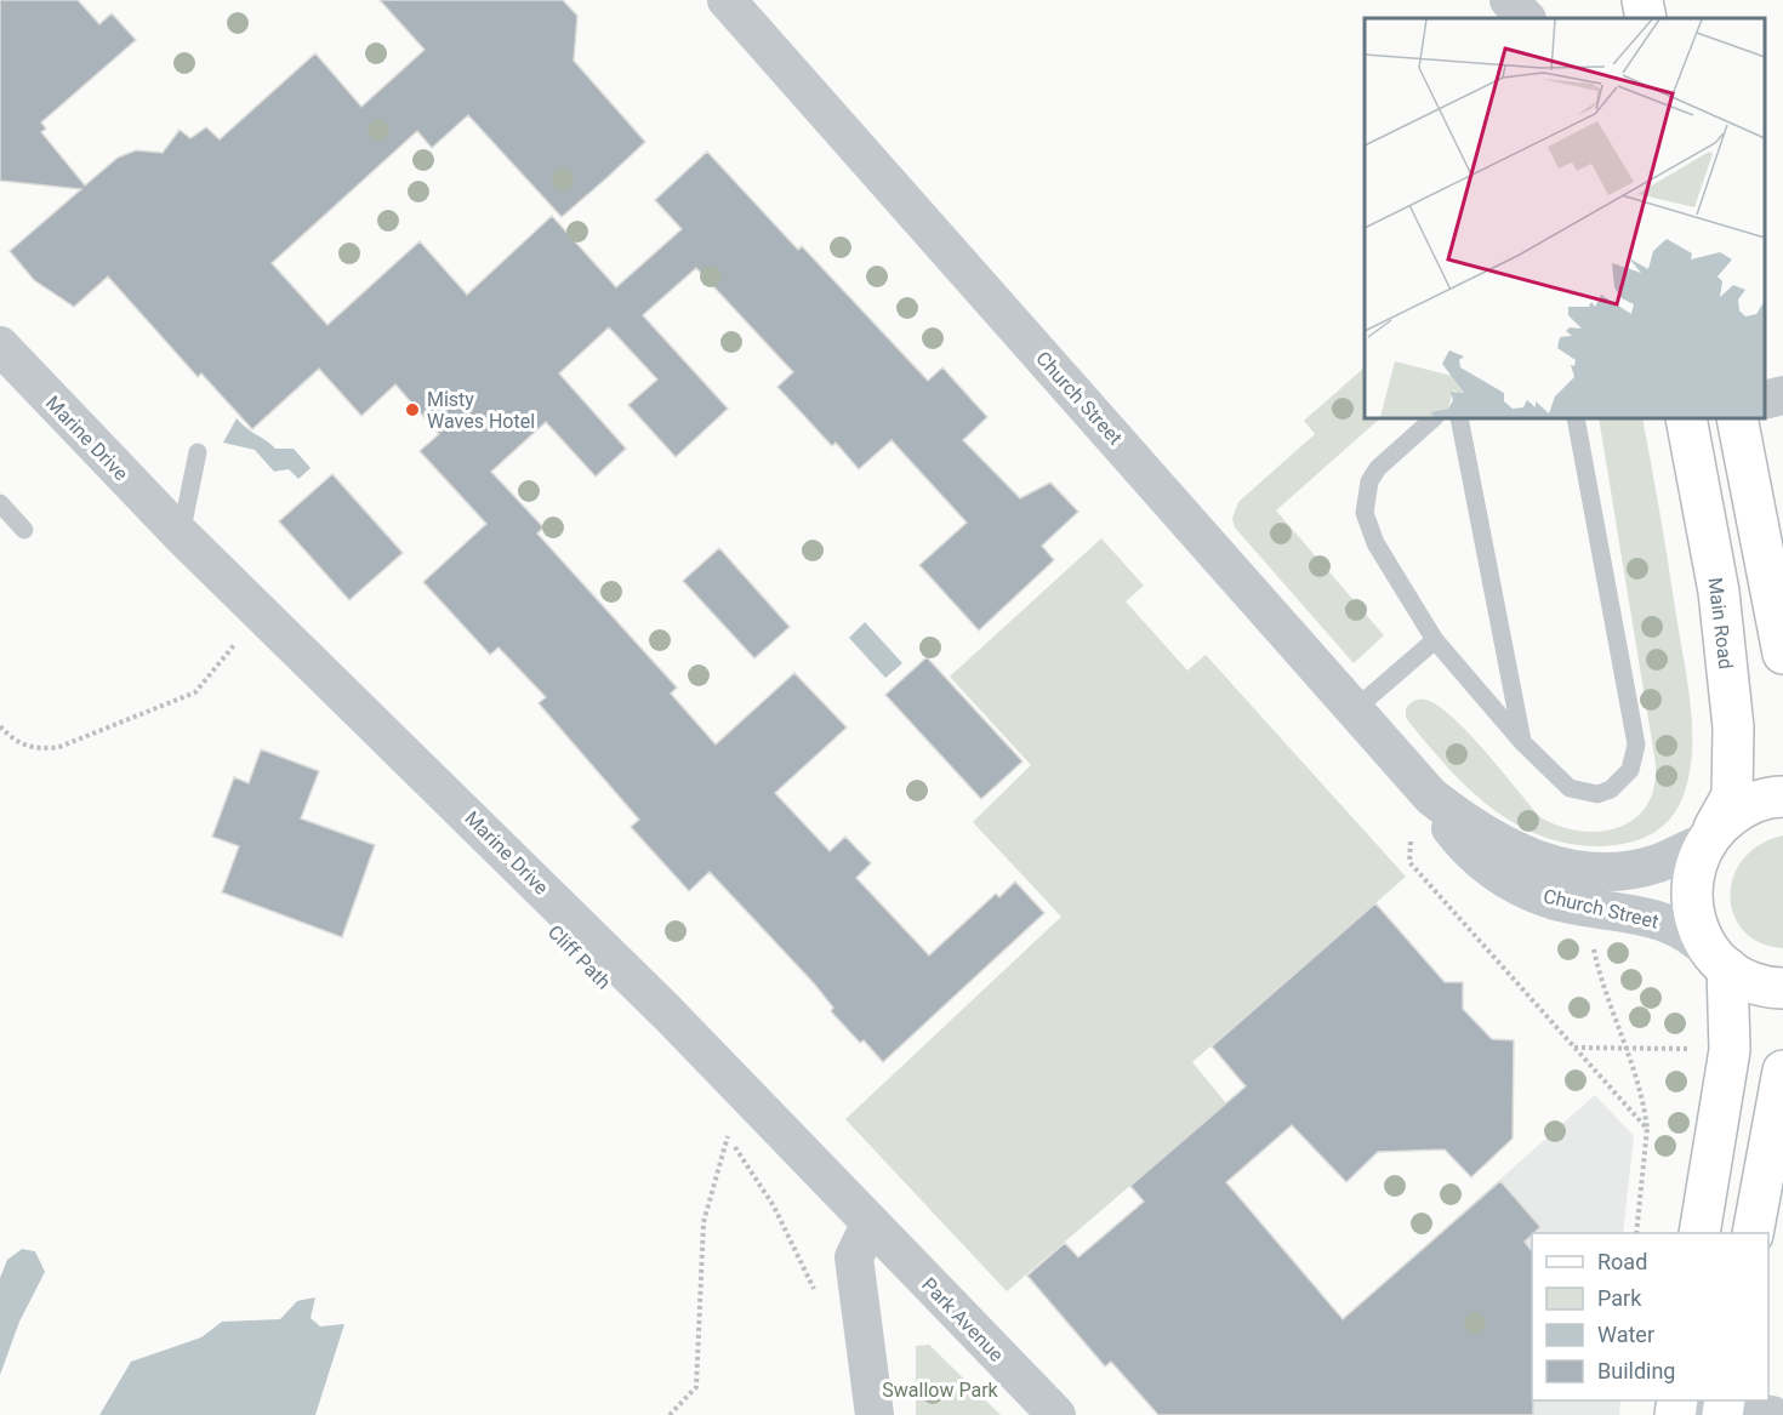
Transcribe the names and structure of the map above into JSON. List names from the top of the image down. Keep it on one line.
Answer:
{"streets":{"main road":["Main Road"],"street":["Church Street","Marine Drive","Park Avenue"]},"crossings":[["Church Street","Main Road"],["Marine Drive","Park Avenue"]],"parks":["Swallow Park"],"places":["Misty Waves Hotel"],"legend":["Road","Park","Water","Building"]}
